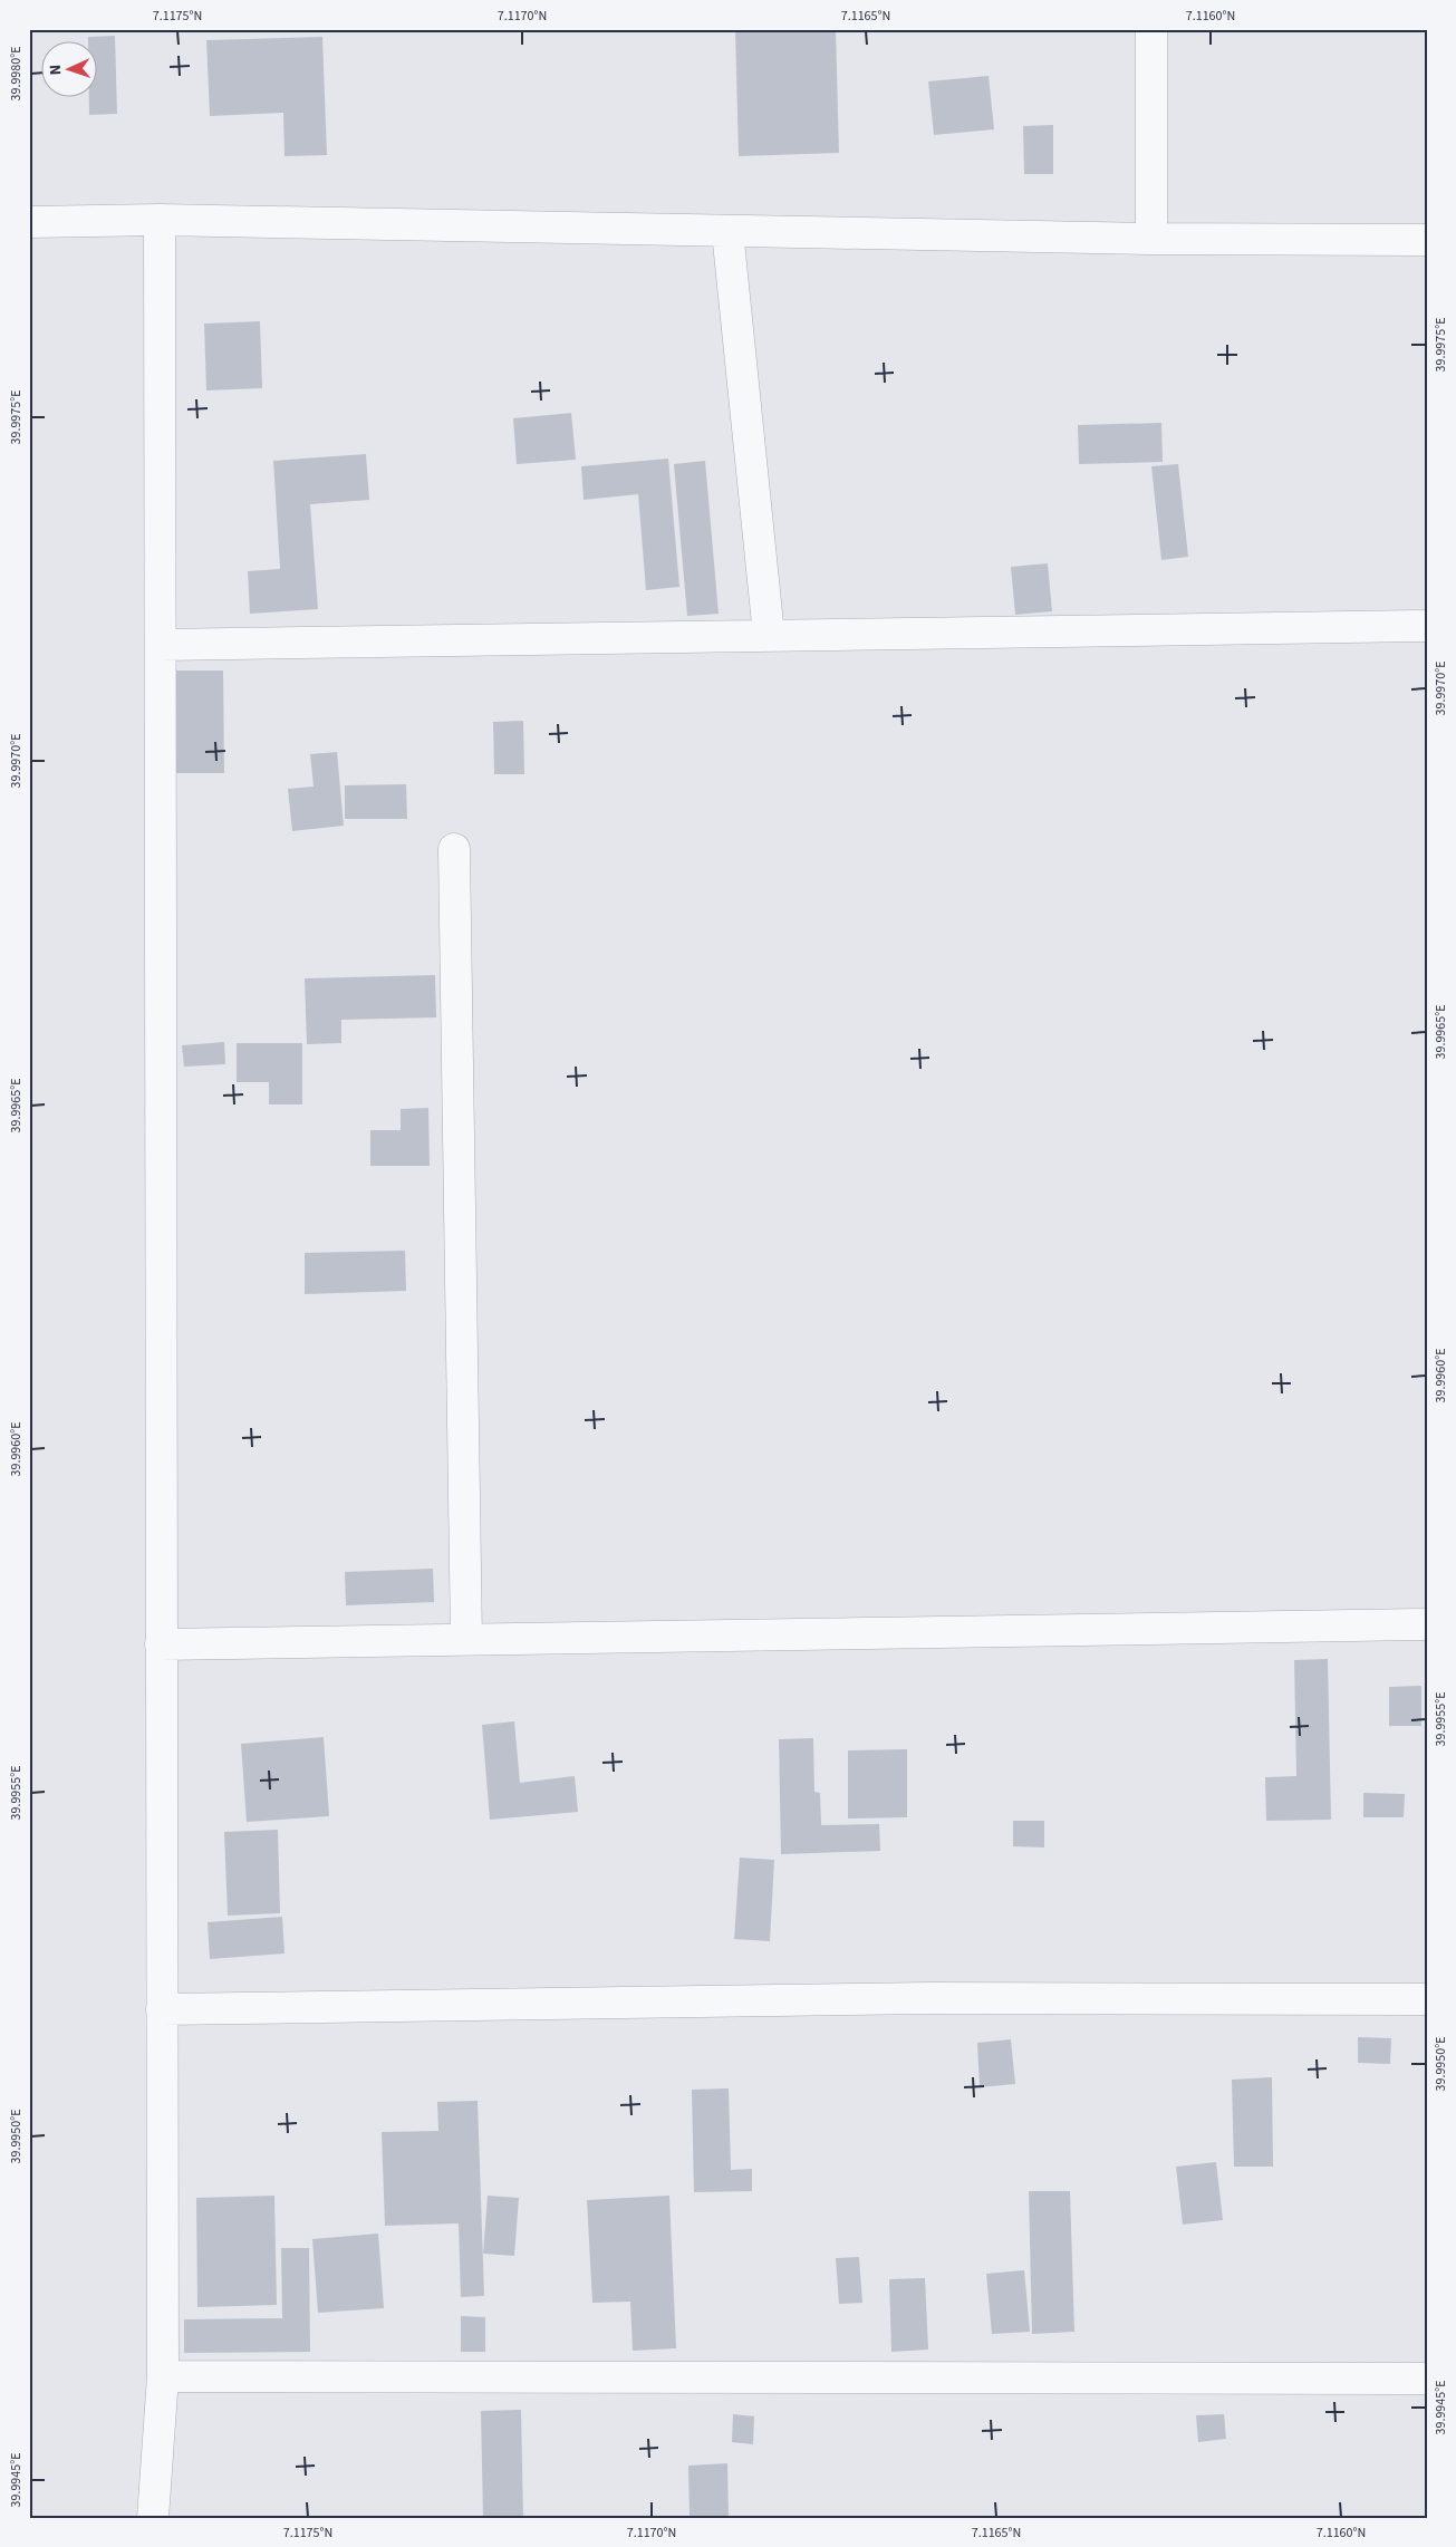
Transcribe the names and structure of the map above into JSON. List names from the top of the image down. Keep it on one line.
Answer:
{"north":"left","coordinates":["7.1175°N","7.1170°N","7.1165°N","7.1160°N","39.9980°E","39.9975°E","39.9970°E","39.9965°E","39.9960°E","39.9955°E","39.9950°E","39.9945°E"]}
